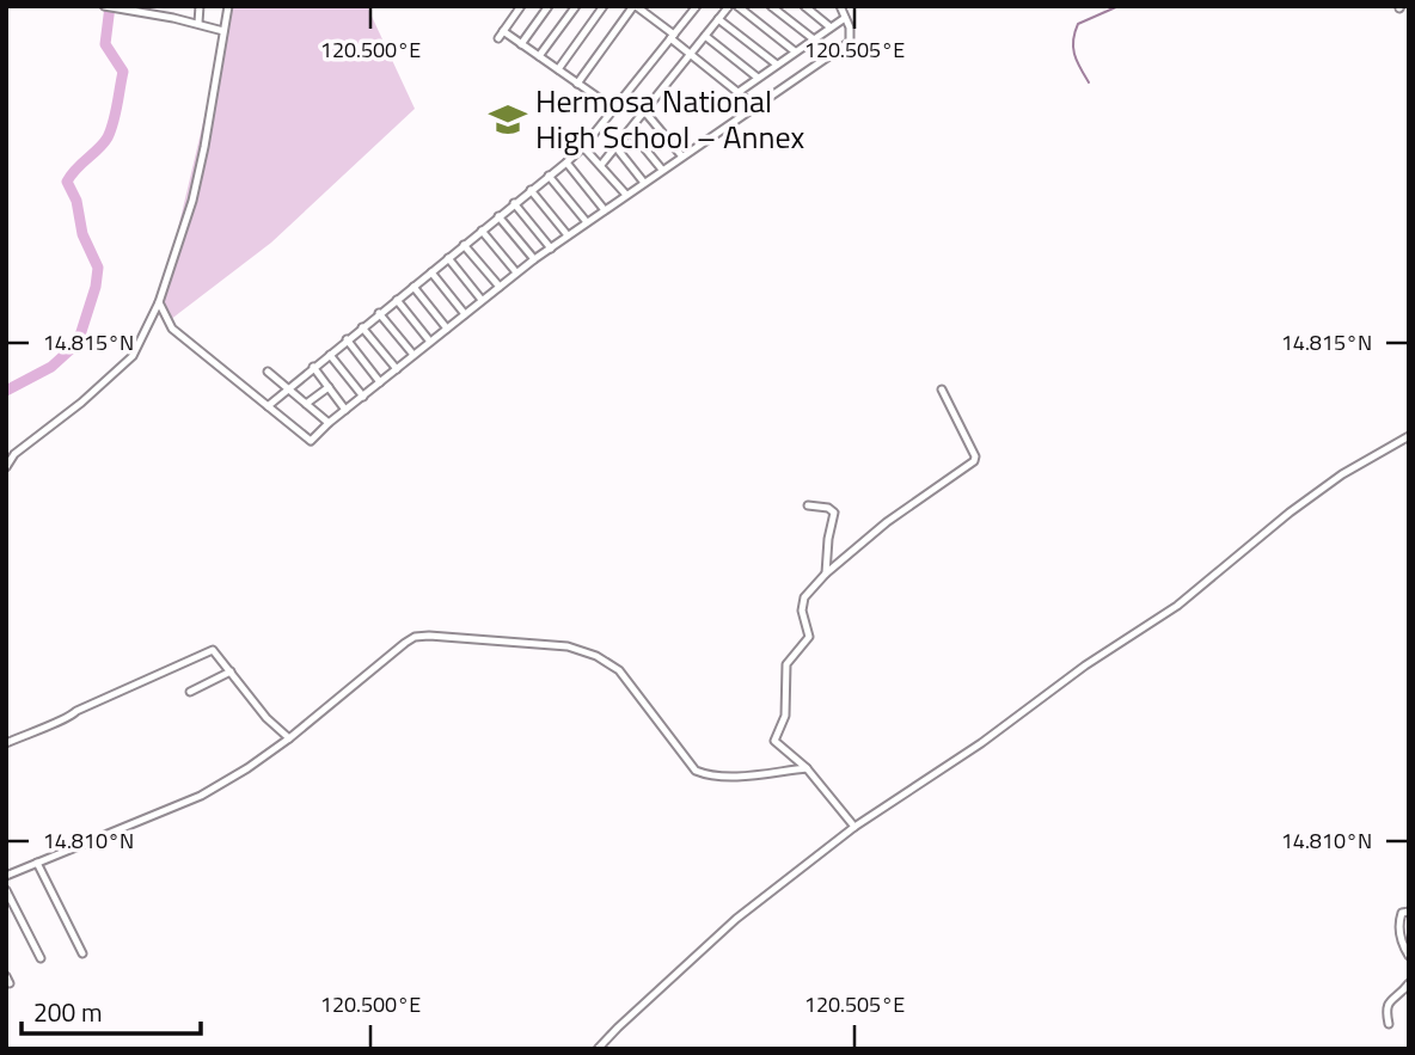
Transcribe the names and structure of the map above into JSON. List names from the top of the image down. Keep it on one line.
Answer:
{"places":{"school or university":["Hermosa National High School – Annex"]},"scale_bar":"200 m","coordinates":["120.500°E","120.505°E","14.815°N","14.810°N"]}
